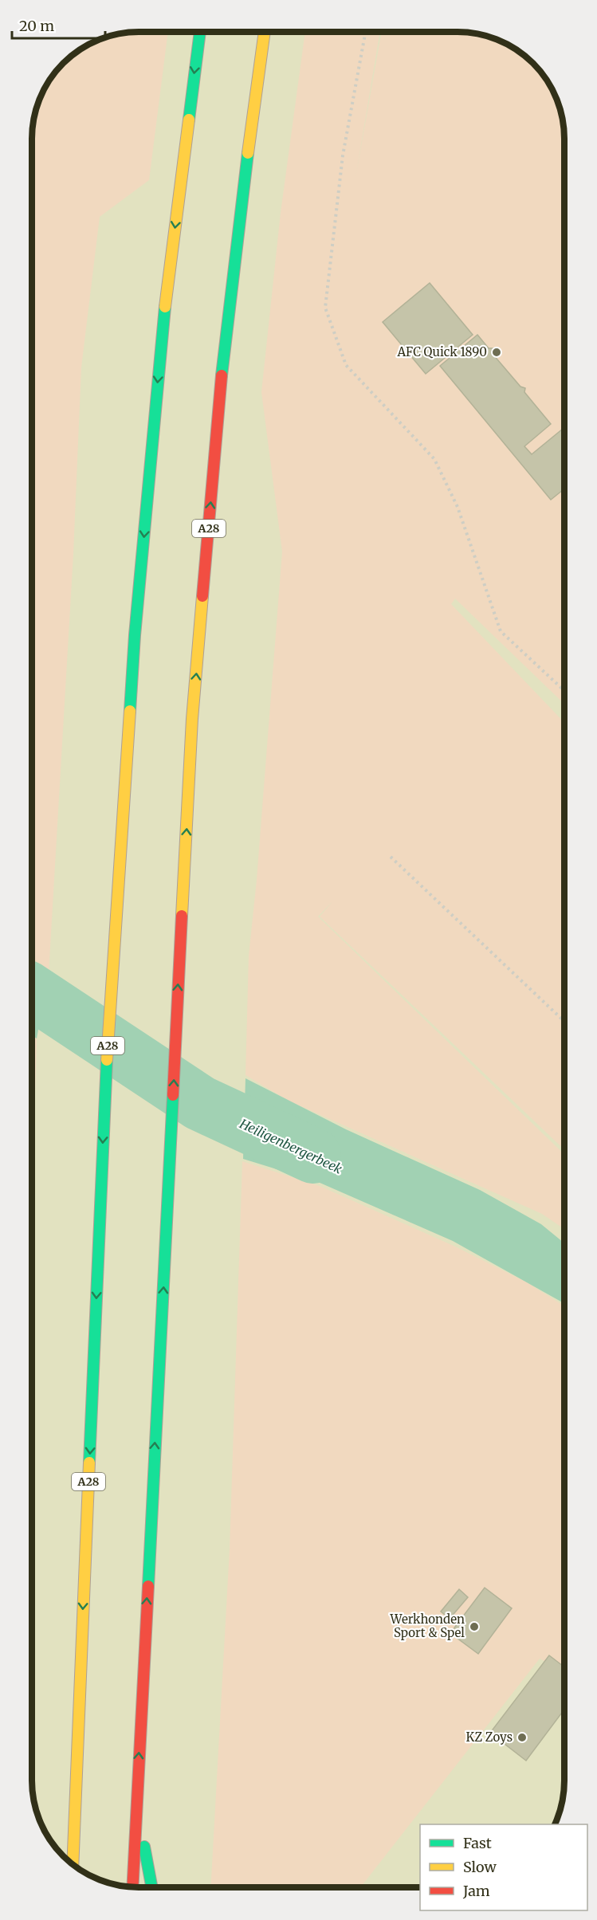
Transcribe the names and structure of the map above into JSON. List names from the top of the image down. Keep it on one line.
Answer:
{"streets":{"highway":["A28"]},"water":["Heiligenbergerbeek"],"places":["AFC Quick 1890","Werkhonden Sport & Spel","KZ Zoys"],"legend":["Fast","Slow","Jam"],"scale_bar":"20 m"}
